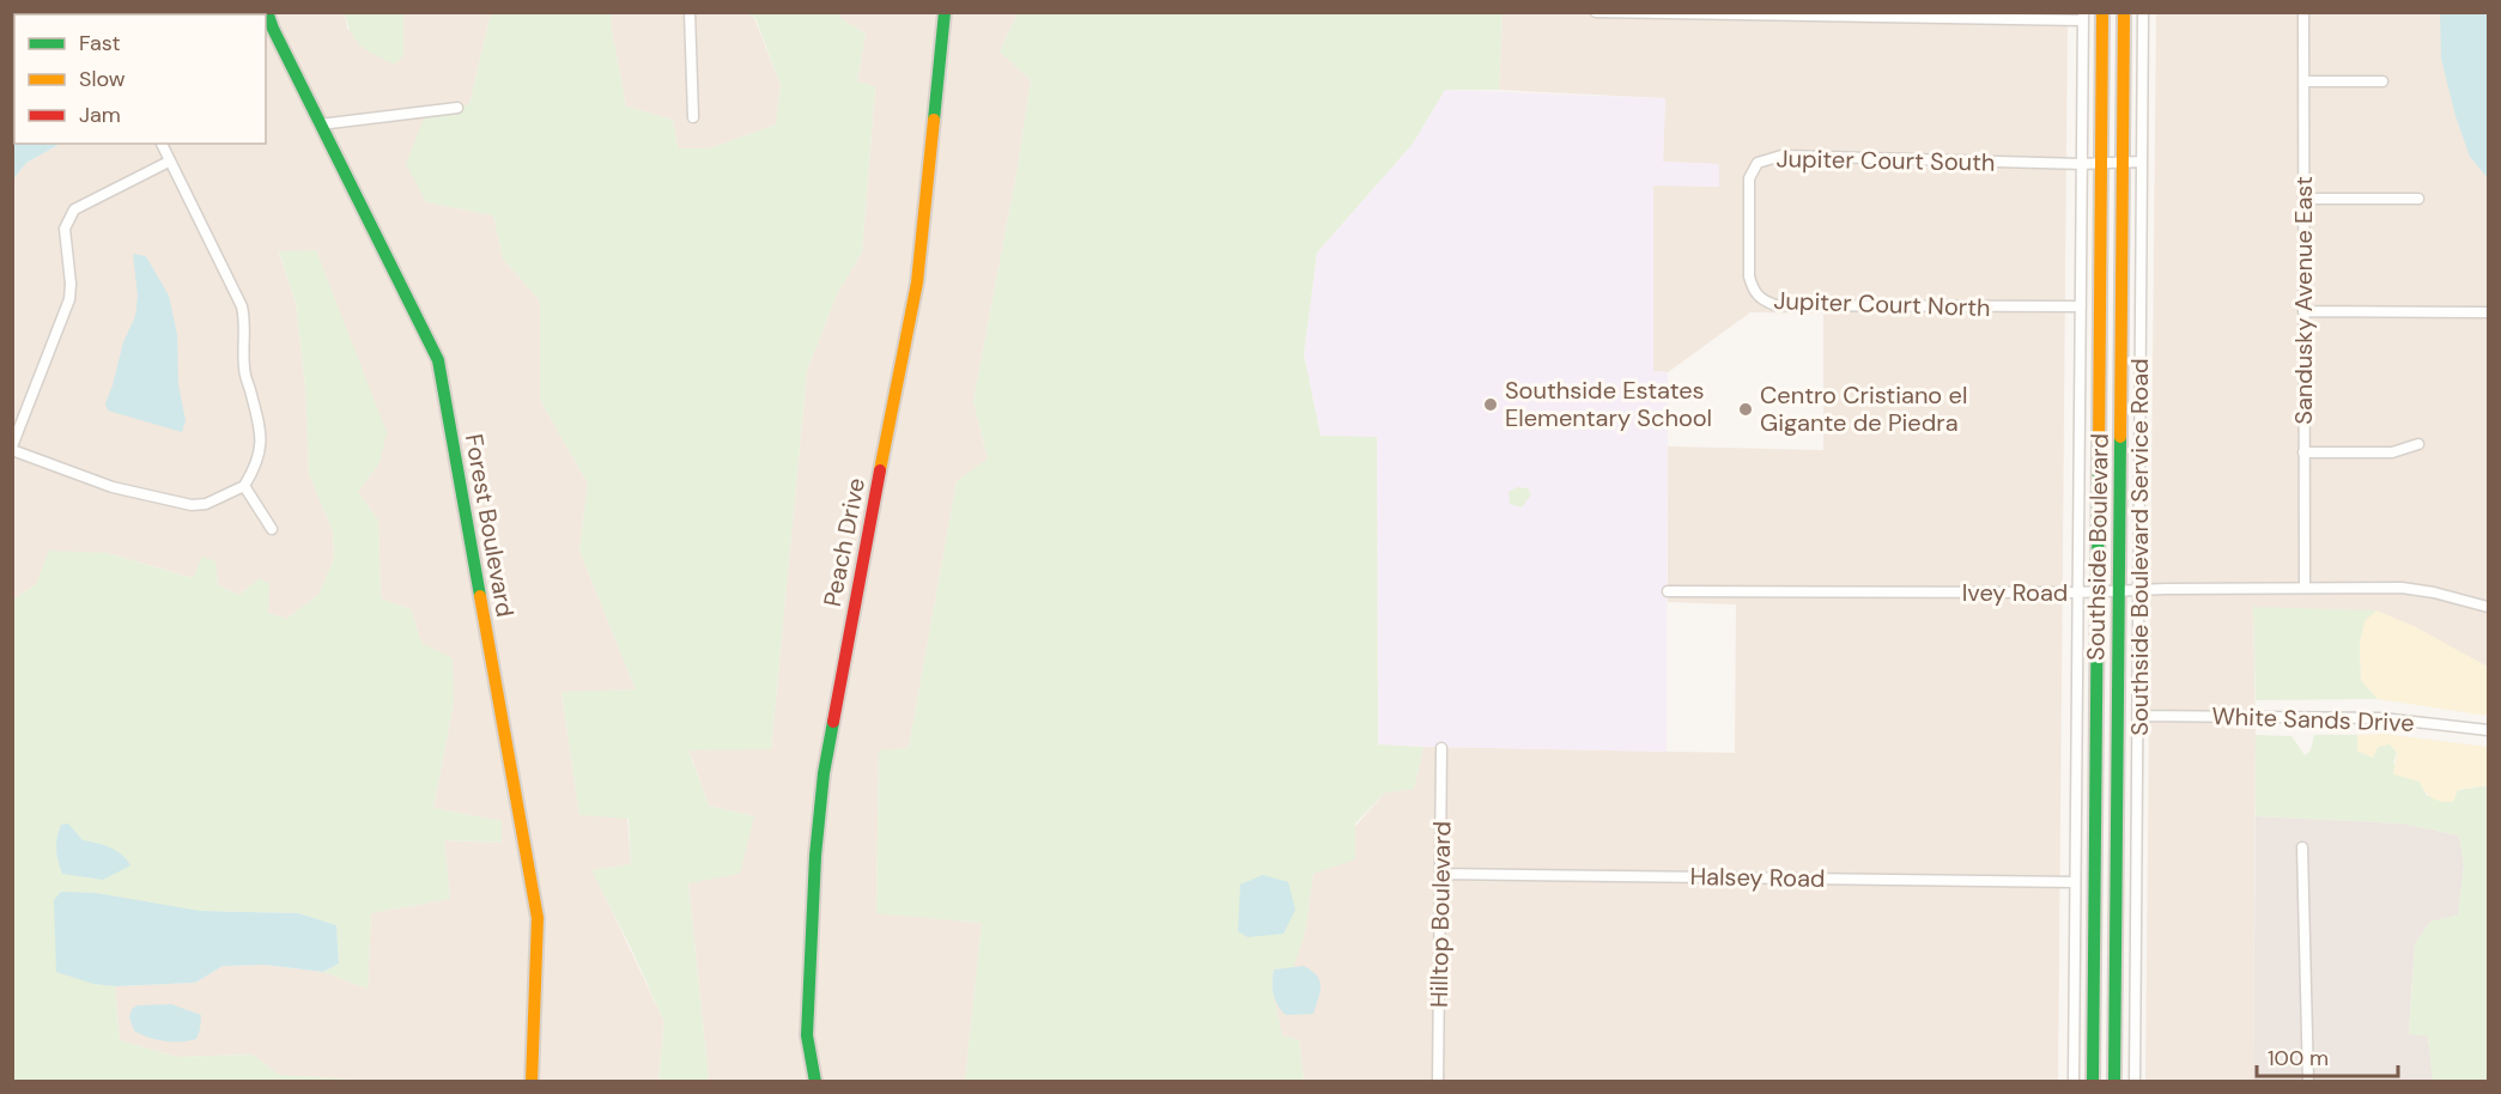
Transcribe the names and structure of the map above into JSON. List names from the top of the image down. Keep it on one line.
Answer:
{"streets":{"main road":["Forest Boulevard","Peach Drive","Southside Boulevard"],"street":["Jupiter Court South","Sandusky Avenue East","Jupiter Court North","Southside Boulevard Service Road","Ivey Road","White Sands Drive","Halsey Road","Hilltop Boulevard"]},"crossings":[["Jupiter Court South","Jupiter Court North"],["Jupiter Court South","Southside Boulevard"],["Jupiter Court South","Southside Boulevard Service Road"],["Sandusky Avenue East","Ivey Road"],["Southside Boulevard","Ivey Road"],["Southside Boulevard Service Road","Ivey Road"],["Southside Boulevard Service Road","White Sands Drive"],["Halsey Road","Hilltop Boulevard"]],"places":["Southside Estates Elementary School","Centro Cristiano el Gigante de Piedra"],"legend":["Fast","Slow","Jam"],"scale_bar":"100 m"}
